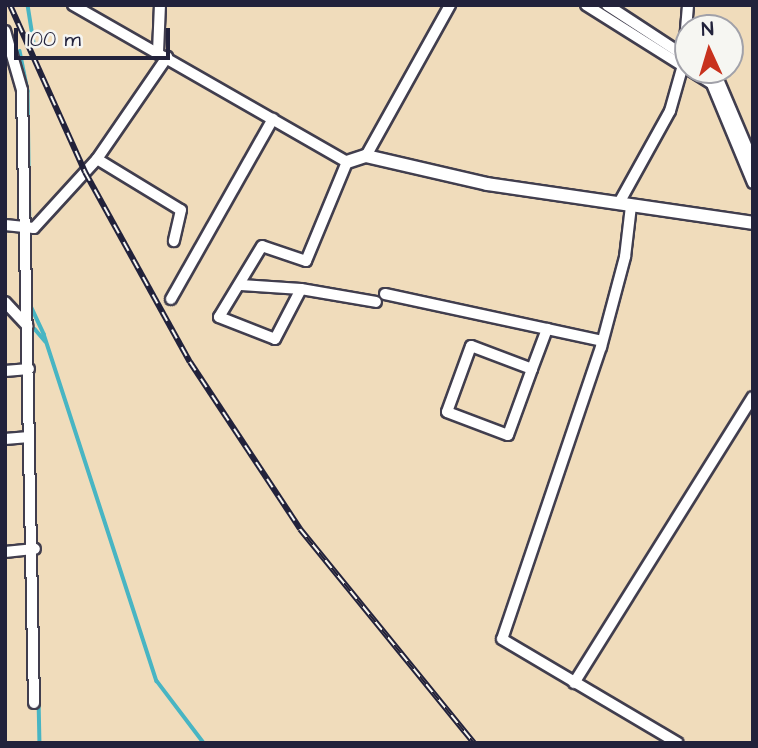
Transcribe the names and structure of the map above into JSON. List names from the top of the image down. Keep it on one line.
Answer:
{"scale_bar":"100 m","north":"top"}
